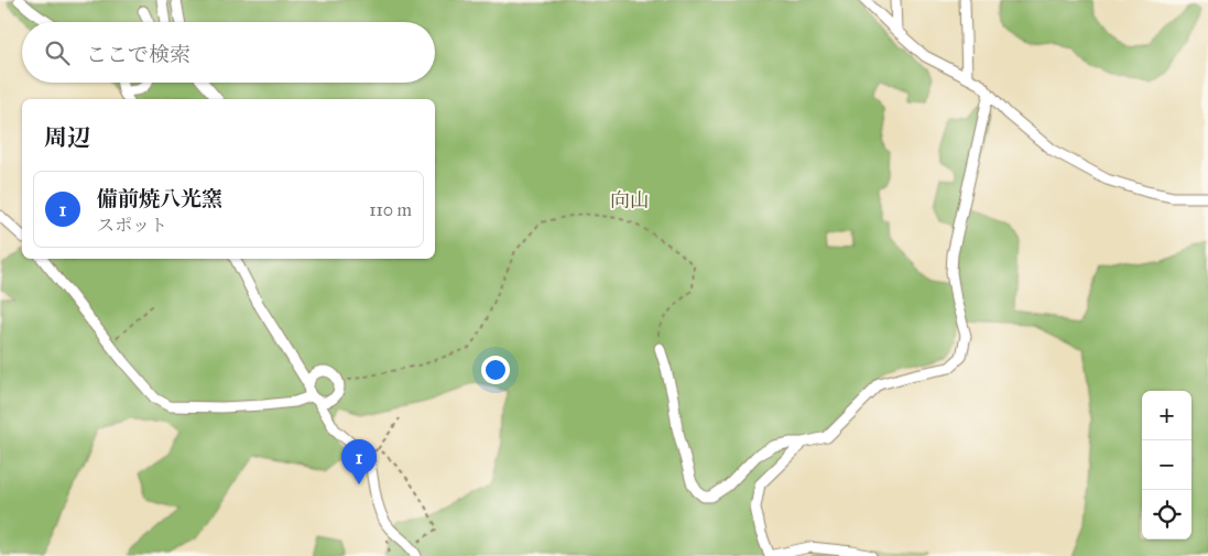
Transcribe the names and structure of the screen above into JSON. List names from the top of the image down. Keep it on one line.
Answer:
{"parks":["向山"],"page":{"search":"ここで検索","heading":"周辺","list":[{"mark":"1","name":"備前焼八光窯","note":"スポット","value":"110 m"}],"map_buttons":["+","−"],"pins":"1"}}
